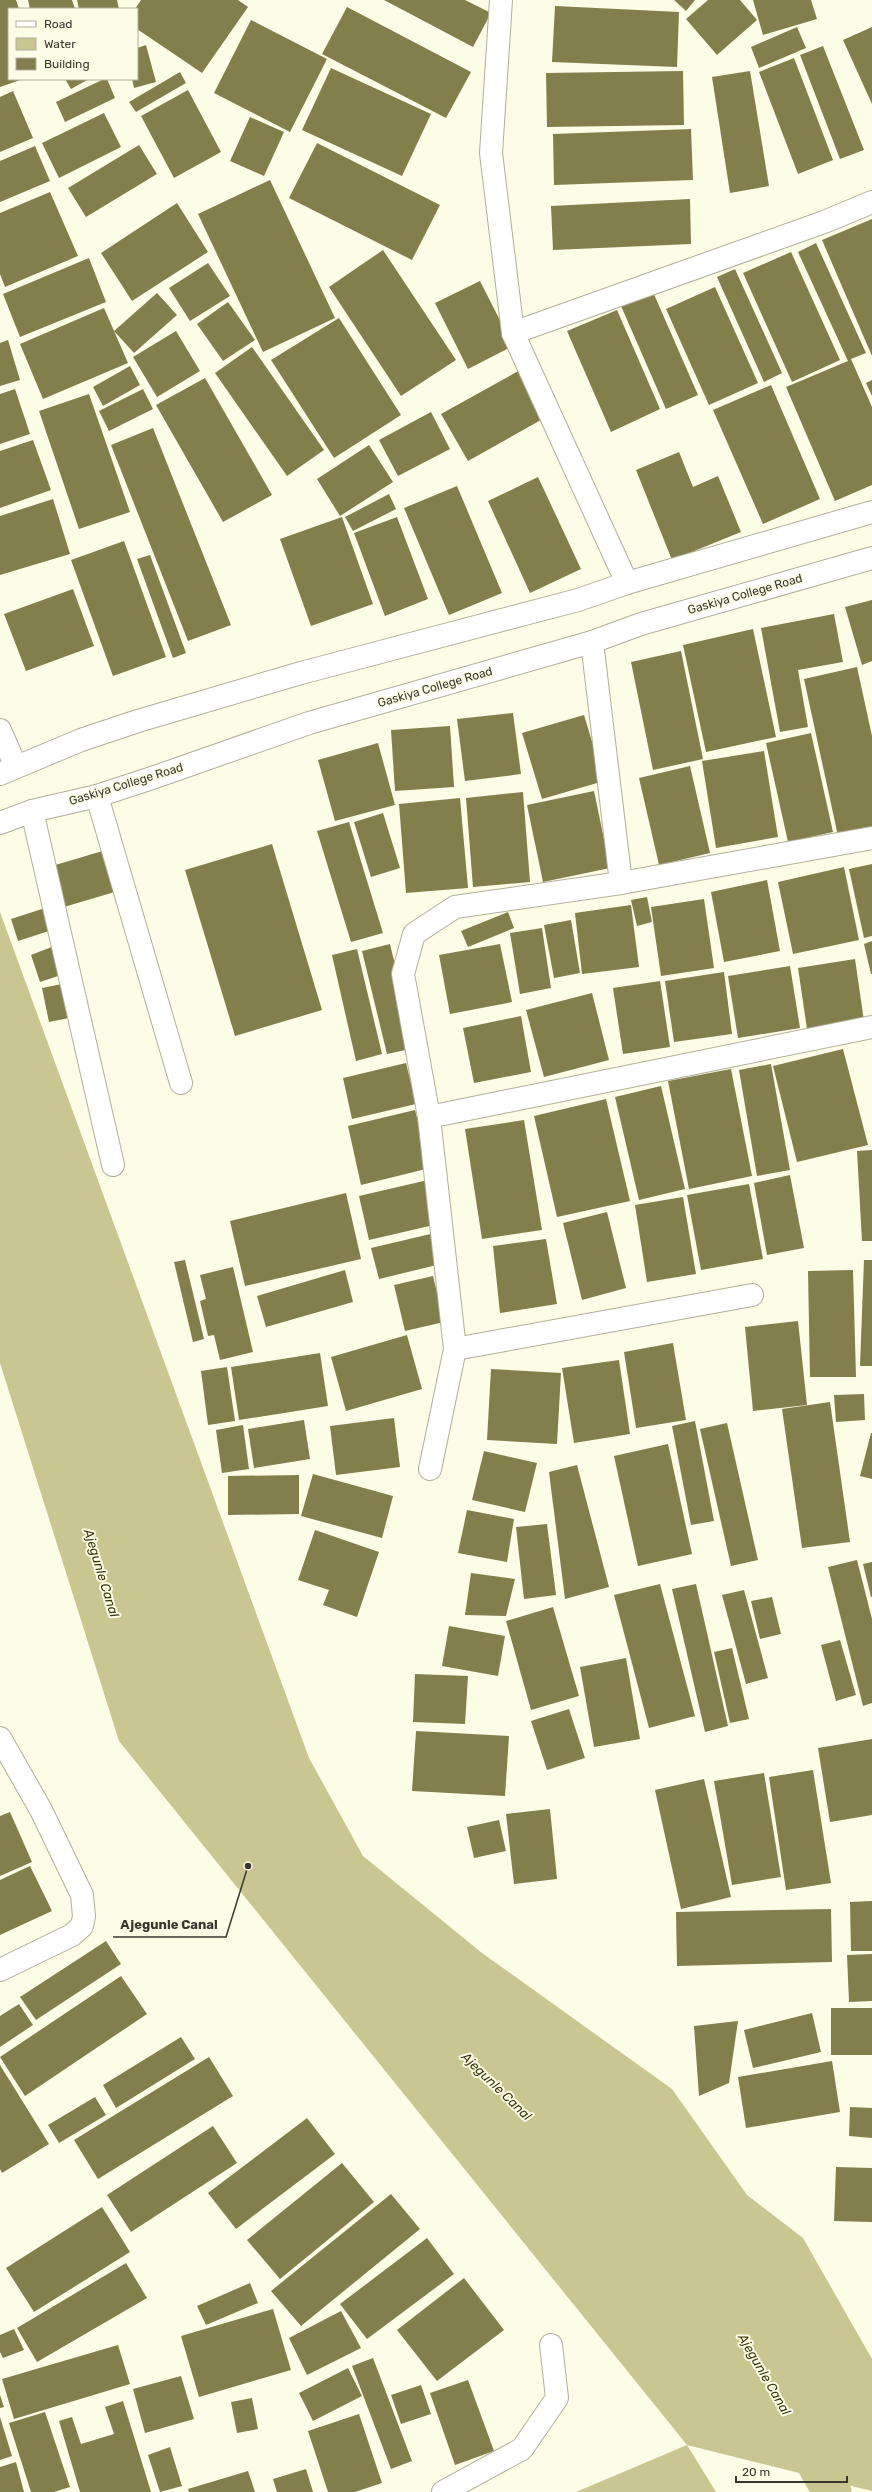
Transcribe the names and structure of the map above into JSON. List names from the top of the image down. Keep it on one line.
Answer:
{"streets":{"street":["Gaskiya College Road"]},"water":["Ajegunle Canal"],"places":["Ajegunle Canal"],"legend":["Road","Water","Building"],"scale_bar":"20 m"}
